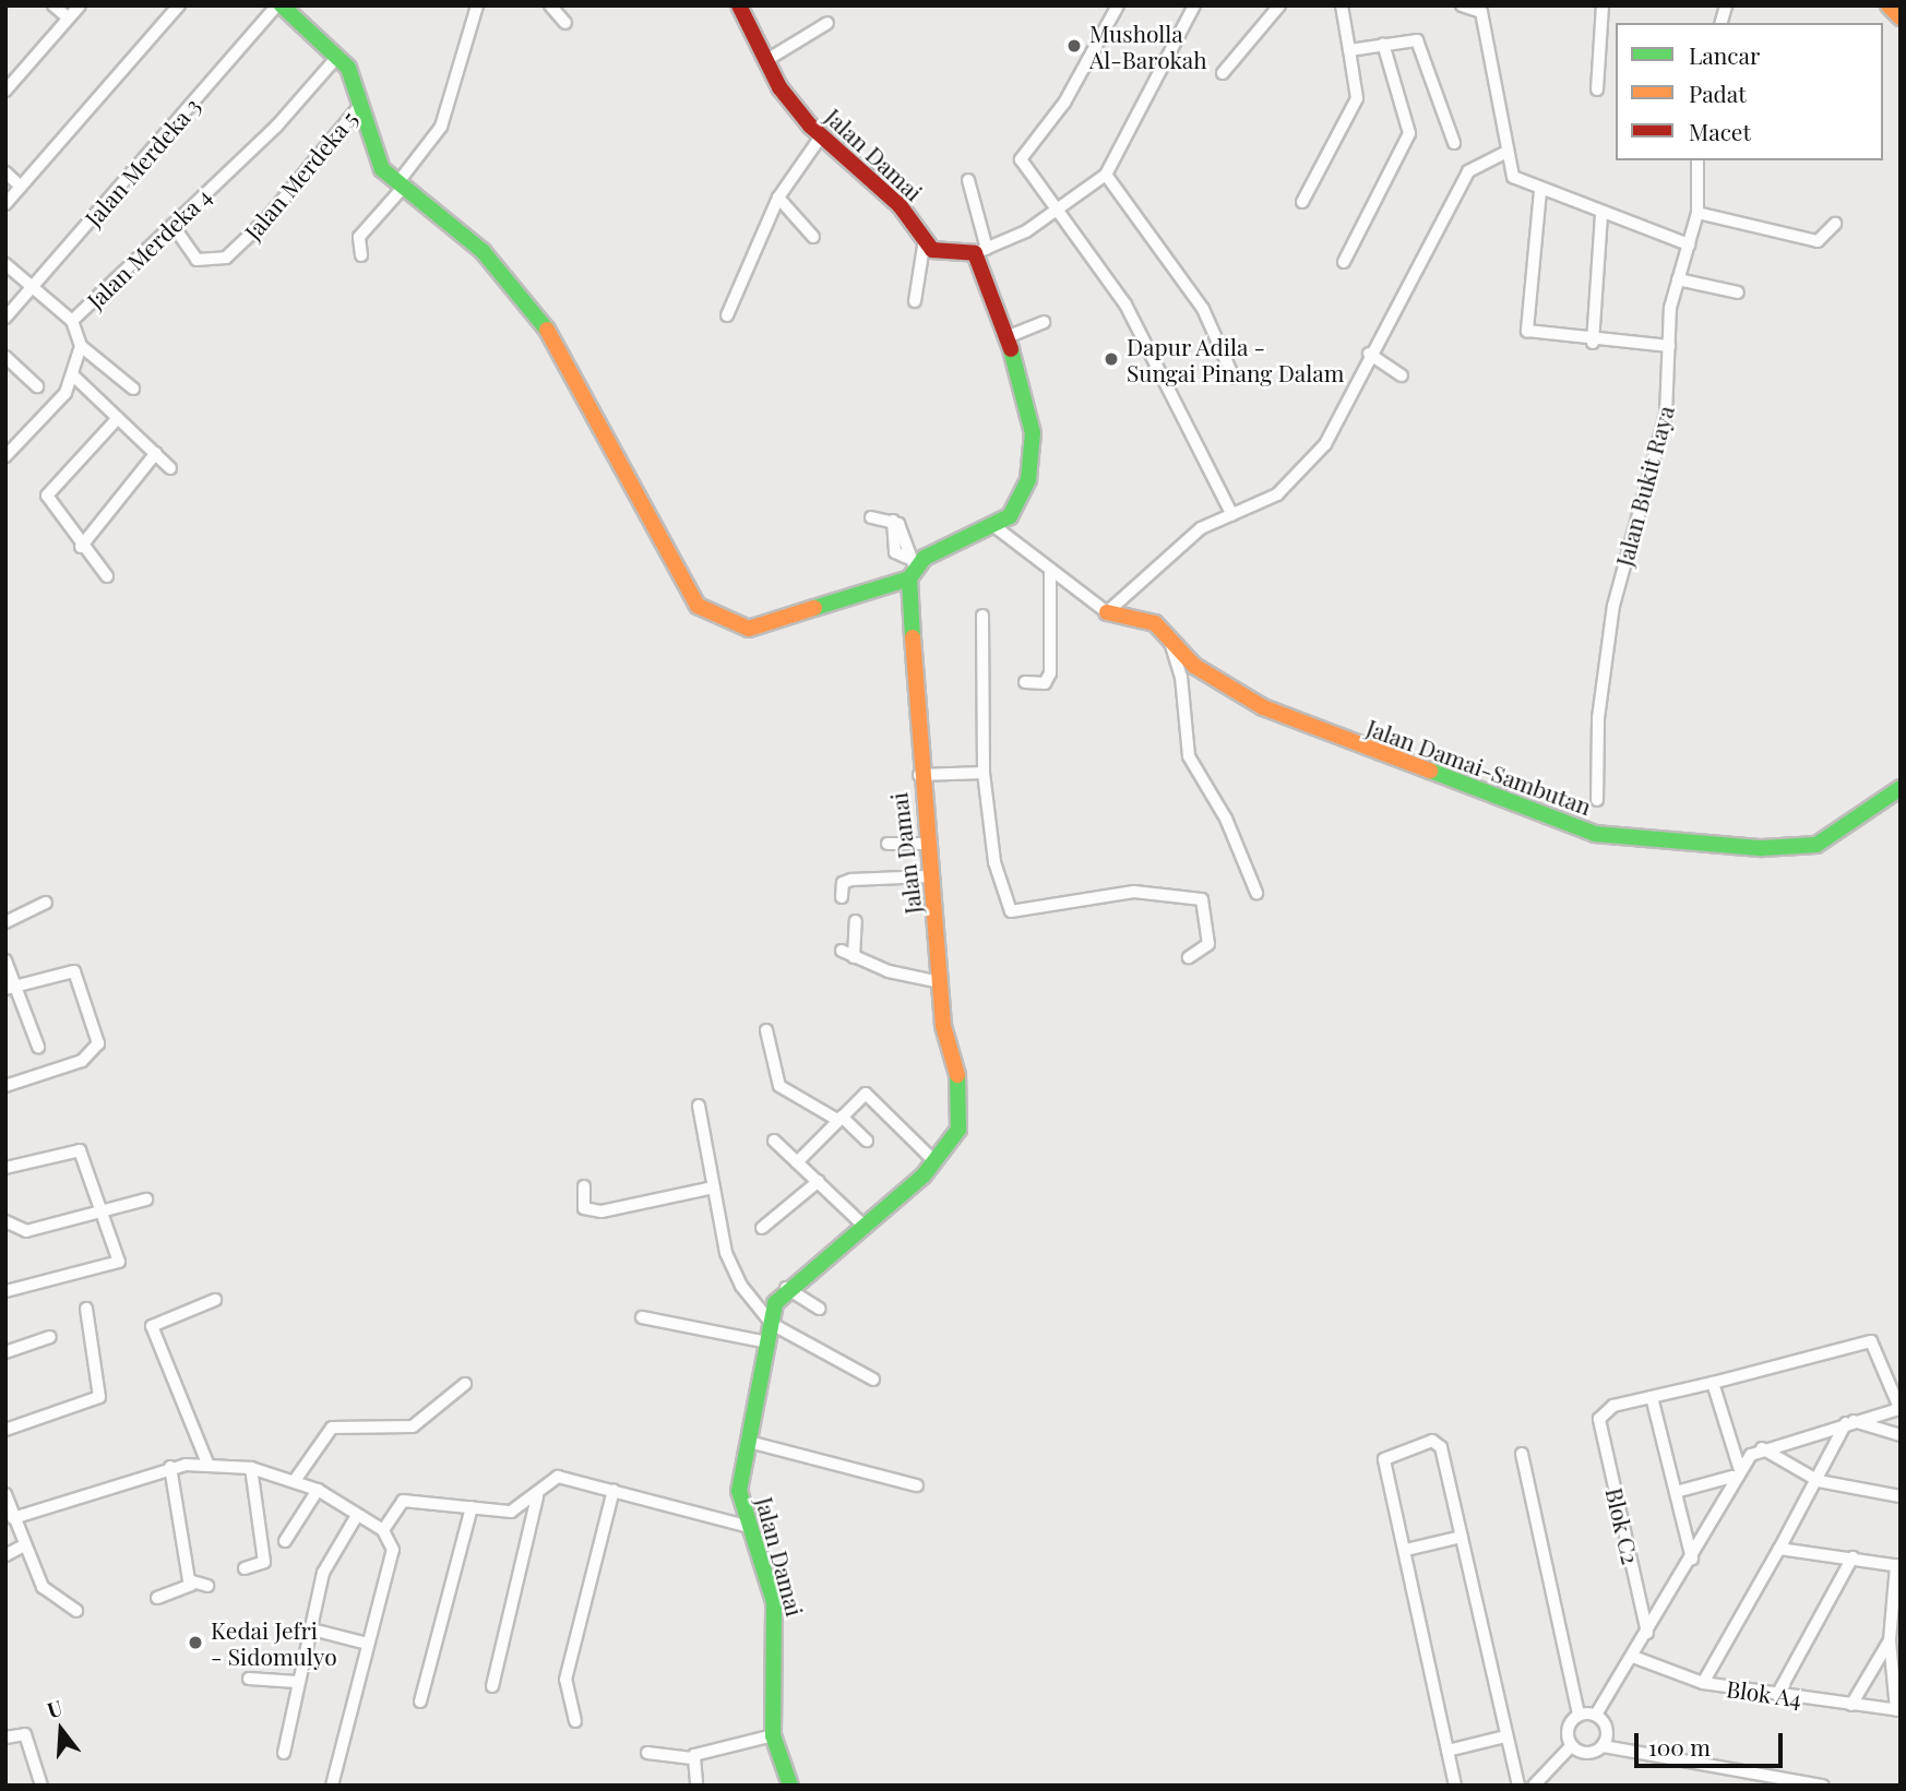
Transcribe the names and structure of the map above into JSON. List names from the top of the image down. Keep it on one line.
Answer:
{"streets":{"street":["Jalan Damai","Jalan Merdeka 3","Jalan Merdeka 5","Jalan Merdeka 4","Jalan Bukit Raya","Jalan Damai-Sambutan","Blok C2","Blok A4"]},"crossings":[["Jalan Merdeka 5","Jalan Merdeka 4"]],"places":["Musholla Al-Barokah","Dapur Adila - Sungai Pinang Dalam","Kedai Jefri - Sidomulyo"],"legend":["Lancar","Padat","Macet"],"scale_bar":"100 m","north":"top"}
